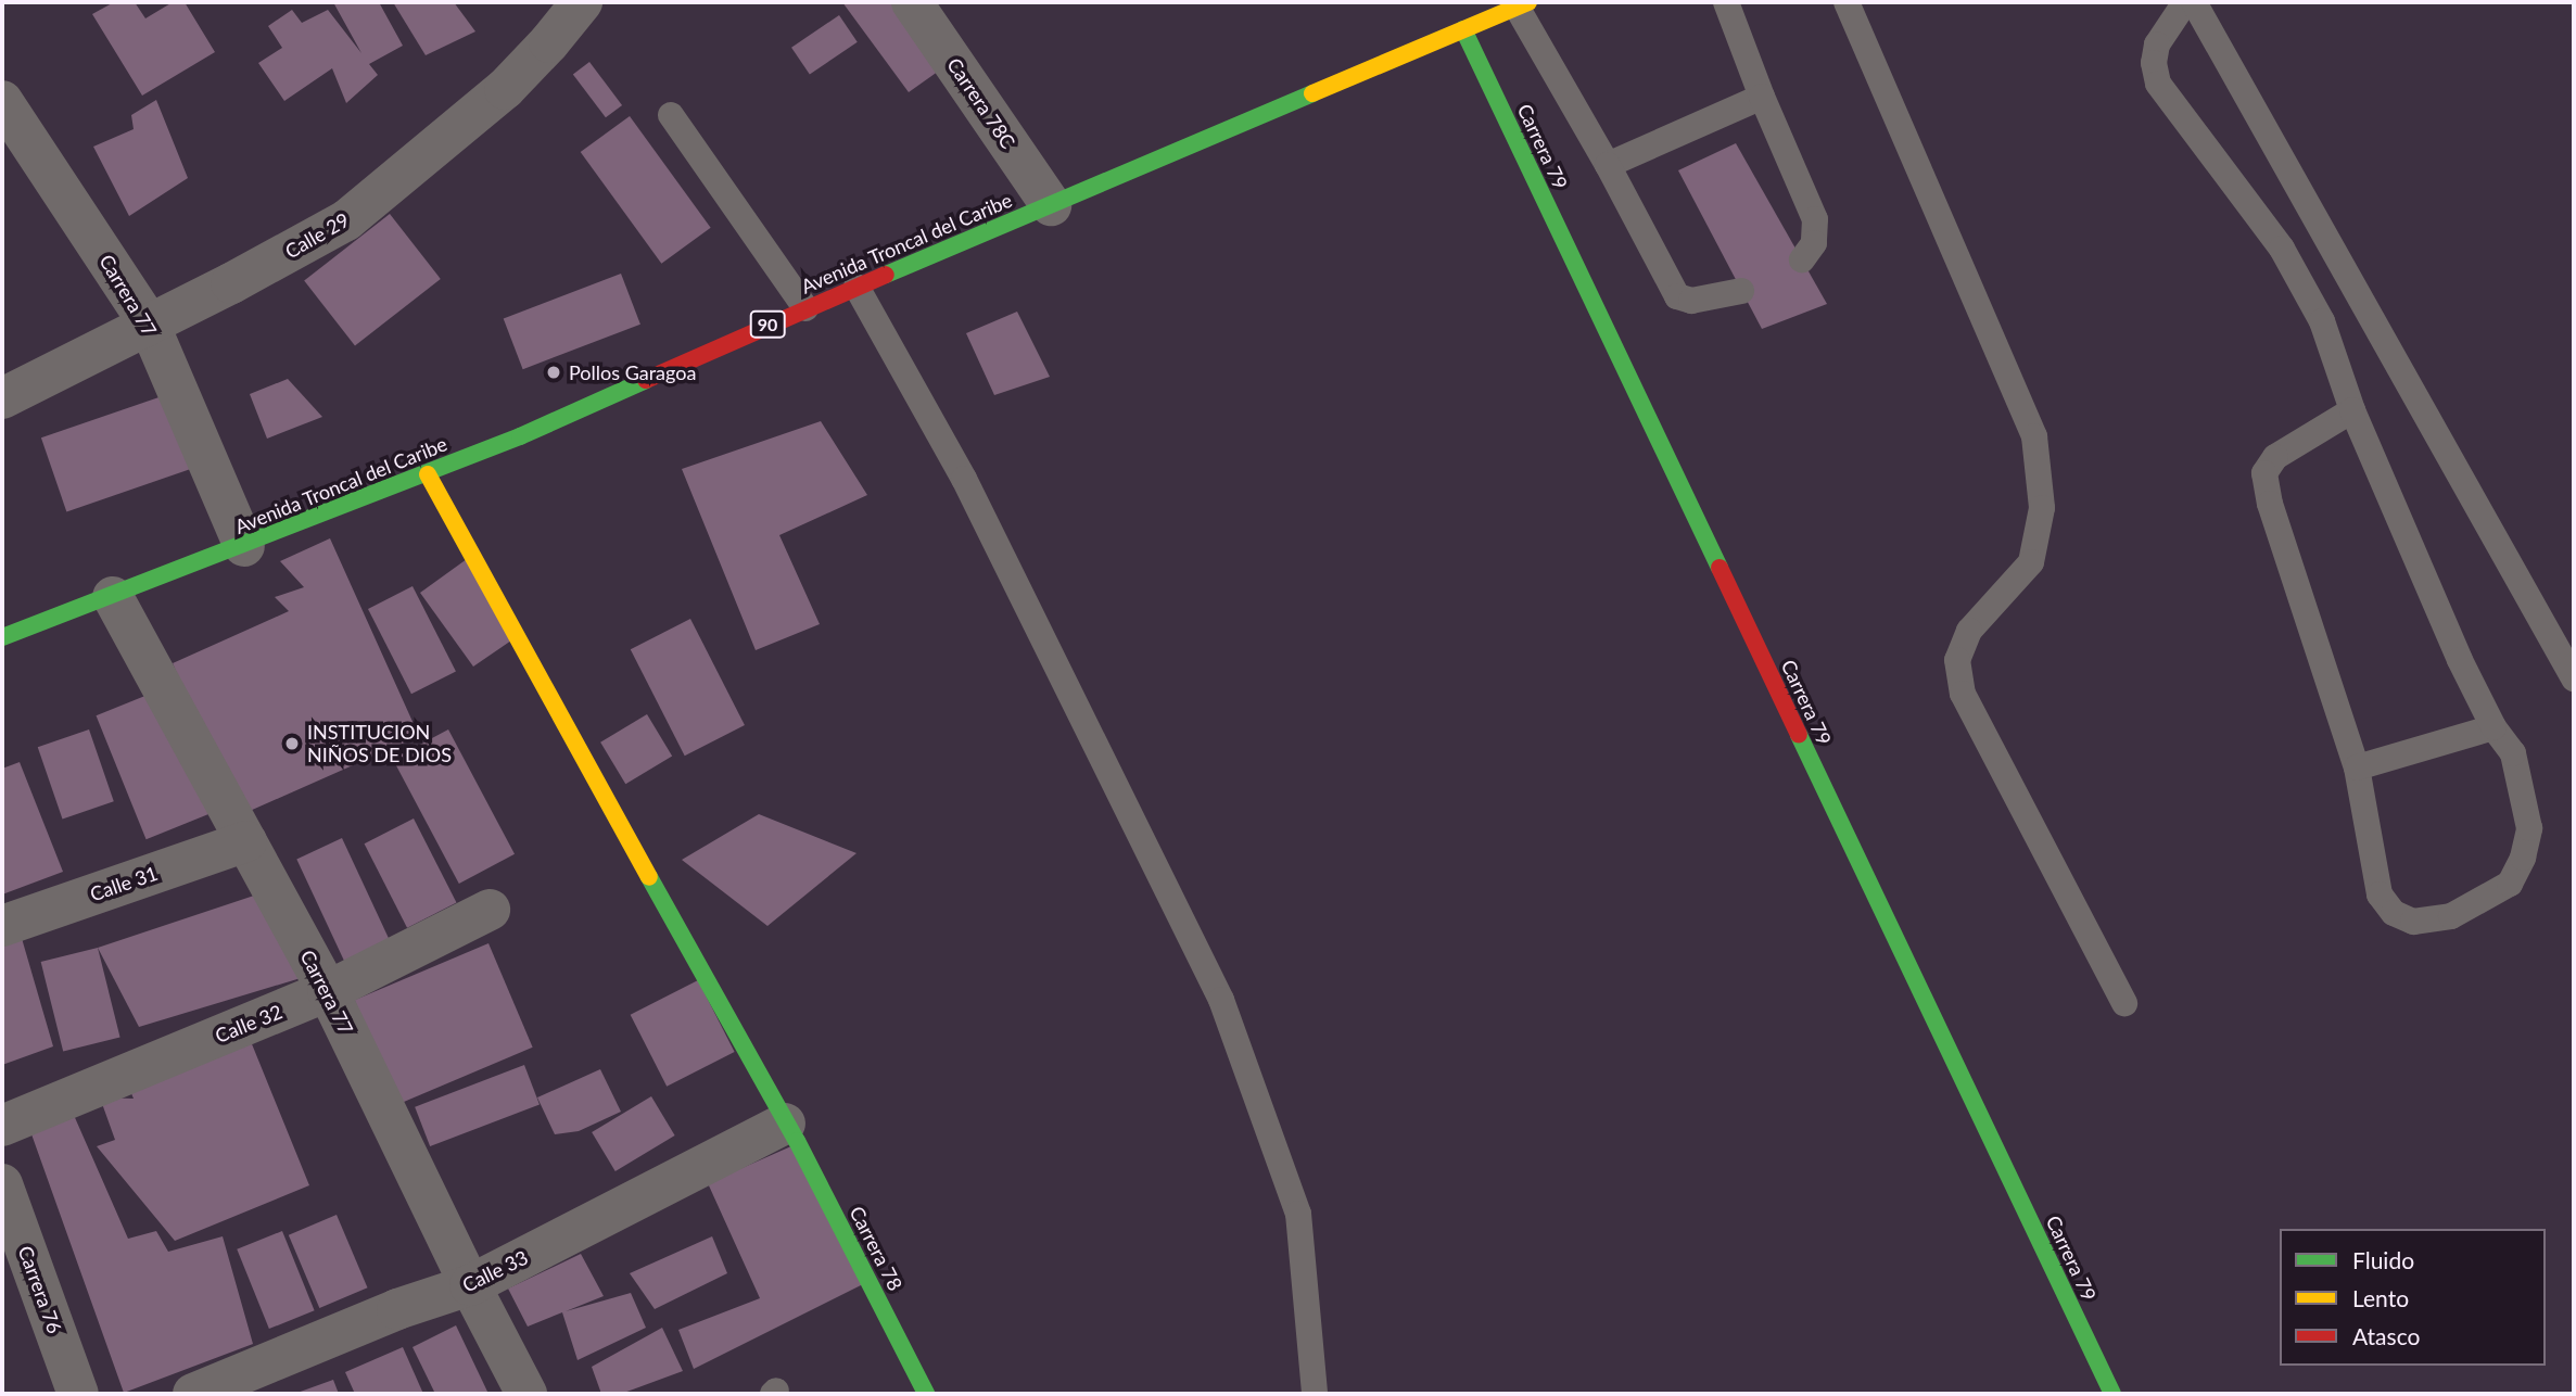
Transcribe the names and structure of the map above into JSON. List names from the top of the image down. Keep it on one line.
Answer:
{"streets":{"main road":["Carrera 79","Avenida Troncal del Caribe","90","Carrera 78"],"street":["Carrera 78C","Calle 29","Carrera 77","Calle 31","Calle 32","Calle 33","Carrera 76"]},"crossings":[["Carrera 78C","Avenida Troncal del Caribe"],["Carrera 79","Avenida Troncal del Caribe"],["Calle 29","Carrera 77"],["Avenida Troncal del Caribe","Carrera 77"],["Avenida Troncal del Caribe","Carrera 78"],["Carrera 77","Calle 31"],["Carrera 77","Calle 32"],["Carrera 77","Calle 33"],["Carrera 78","Calle 33"]],"places":["Pollos Garagoa","INSTITUCION NIÑOS DE DIOS"],"legend":["Fluido","Lento","Atasco"]}
